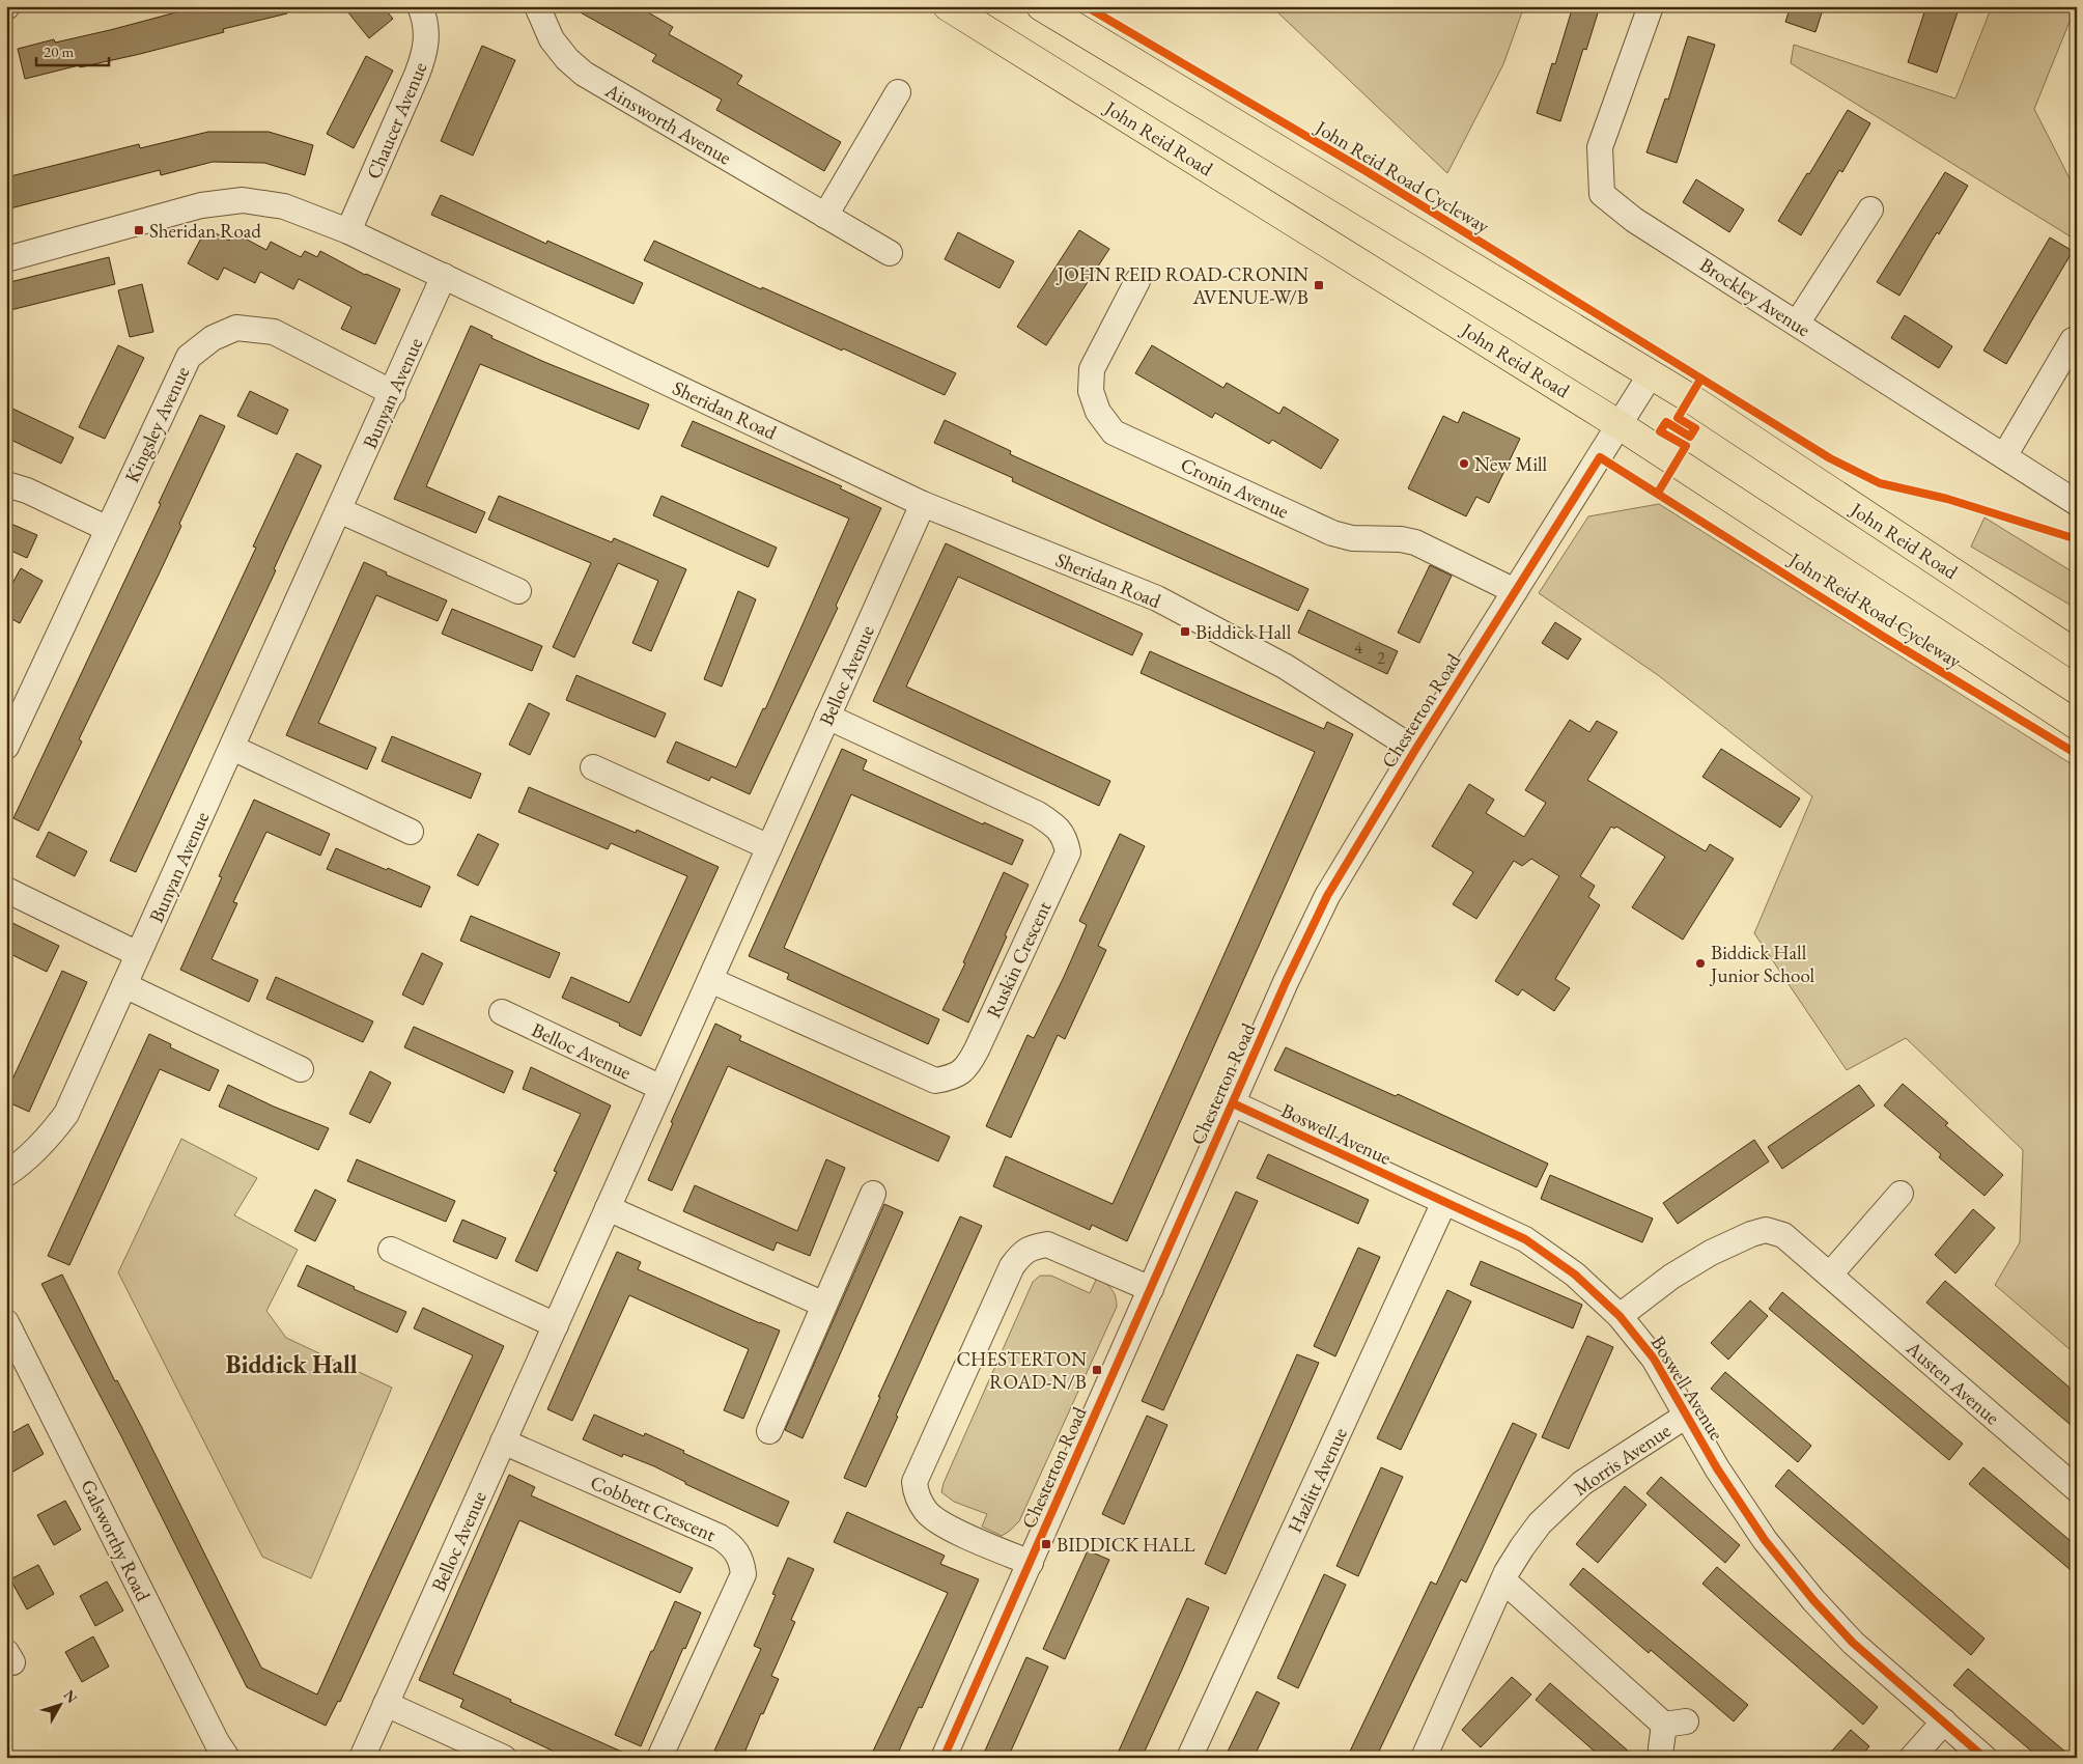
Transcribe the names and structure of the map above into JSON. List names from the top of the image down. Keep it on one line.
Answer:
{"streets":{"highway":["John Reid Road"],"street":["Chaucer Avenue","Ainsworth Avenue","Brockley Avenue","Bunyan Avenue","Sheridan Road","Kingsley Avenue","Cronin Avenue","Belloc Avenue","Chesterton Road","Ruskin Crescent","Boswell Avenue","Austen Avenue","Morris Avenue","Hazlitt Avenue","Cobbett Crescent","Galsworthy Road"],"cycle path":["John Reid Road Cycleway"]},"crossings":[["Chaucer Avenue","Sheridan Road"],["John Reid Road","Chesterton Road"],["Bunyan Avenue","Sheridan Road"],["Bunyan Avenue","Kingsley Avenue"],["Sheridan Road","Belloc Avenue"],["Sheridan Road","Chesterton Road"],["Cronin Avenue","Chesterton Road"],["Belloc Avenue","Ruskin Crescent"],["Belloc Avenue","Cobbett Crescent"],["Chesterton Road","Boswell Avenue"],["Boswell Avenue","Austen Avenue"],["Boswell Avenue","Morris Avenue"],["Boswell Avenue","Hazlitt Avenue"]],"districts":["Biddick Hall"],"places":{"transit":["Sheridan Road","JOHN REID ROAD-CRONIN AVENUE-W/B","Biddick Hall","CHESTERTON ROAD-N/B","BIDDICK HALL"],"other":["New Mill","Biddick Hall Junior School"]},"house_numbers":["4","2"],"scale_bar":"20 m","north":"top right"}
